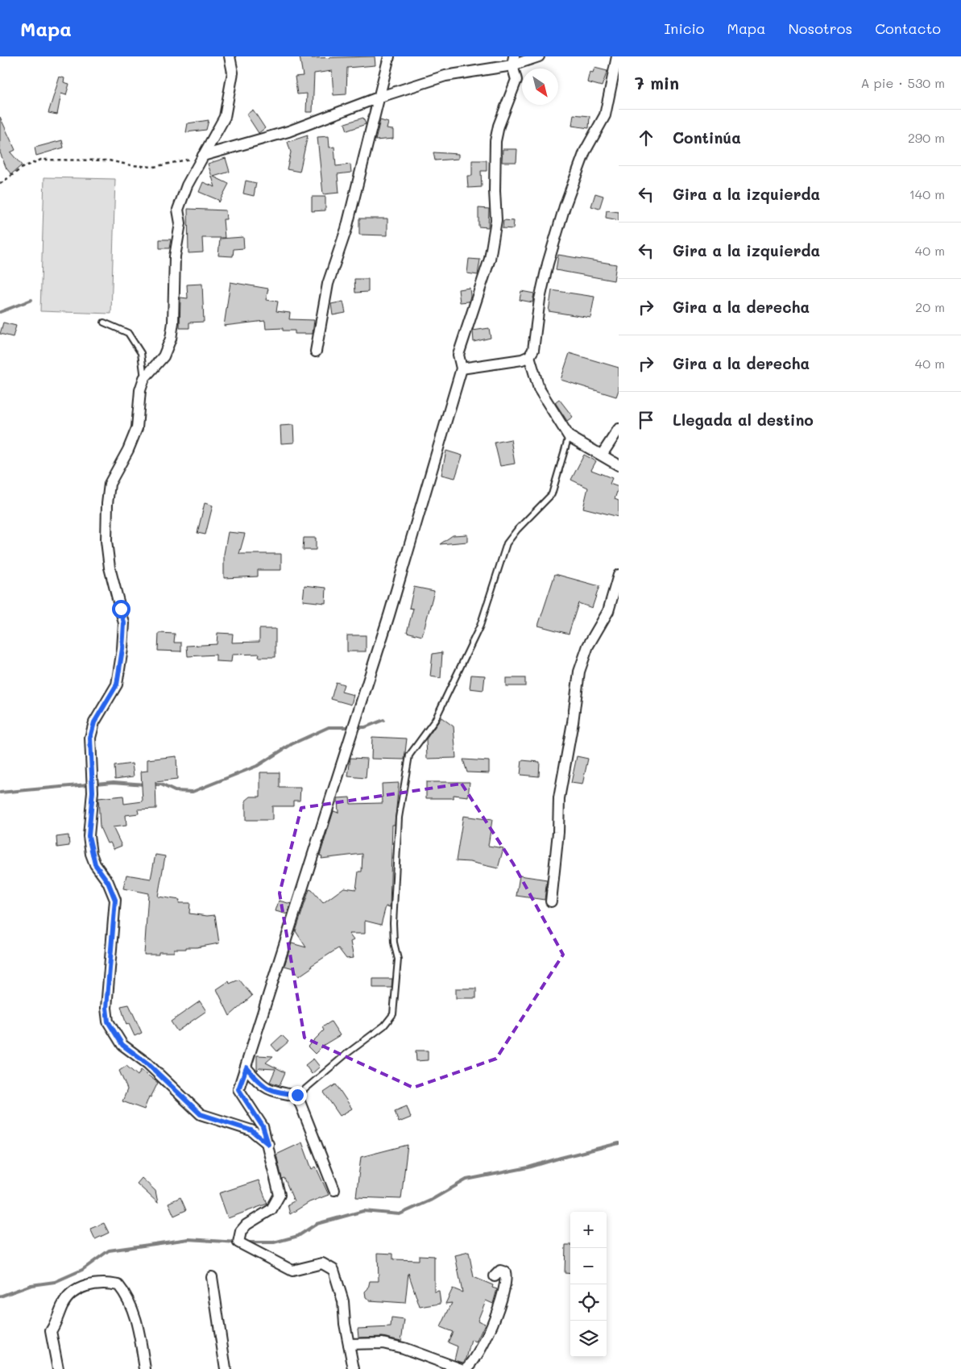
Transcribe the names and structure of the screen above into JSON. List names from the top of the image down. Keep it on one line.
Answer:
{"north":"bottom right","page":{"header":"Mapa","nav":["Inicio","Mapa","Nosotros","Contacto"],"heading":["7 min","A pie · 530 m"],"list":[["Continúa","290 m"],["Gira a la izquierda","140 m"],["Gira a la izquierda","40 m"],["Gira a la derecha","20 m"],["Gira a la derecha","40 m"],"Llegada al destino"],"map_buttons":["+","−"]}}
